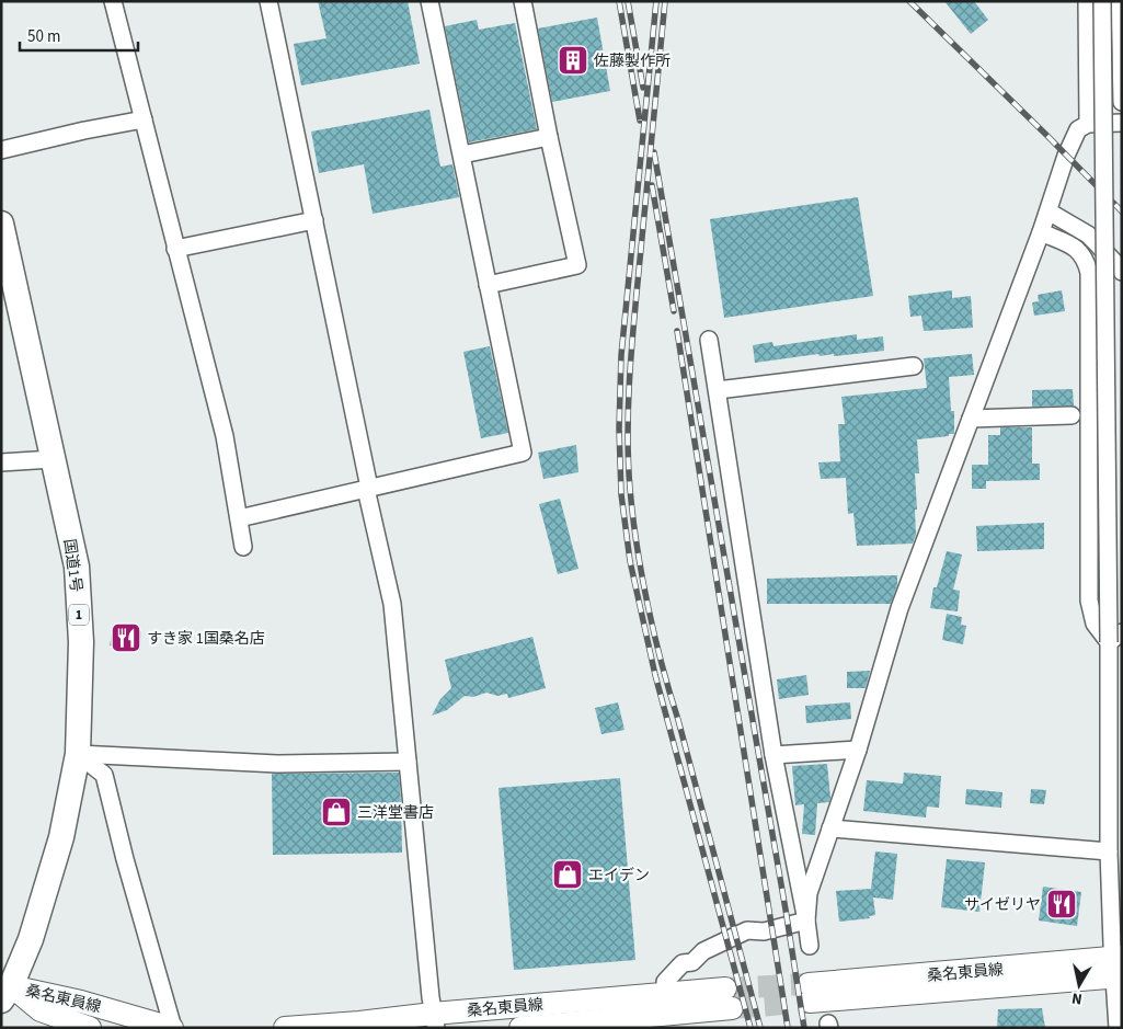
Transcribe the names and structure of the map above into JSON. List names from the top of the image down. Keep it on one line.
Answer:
{"streets":{"highway":["国道1号","1"],"main road":["桑名東員線"]},"crossings":[["国道1号","桑名東員線"]],"places":{"building":["佐藤製作所"],"restaurant":["すき家 1国桑名店","サイゼリヤ"],"shop":["三洋堂書店","エイデン"]},"scale_bar":"50 m","north":"bottom"}
